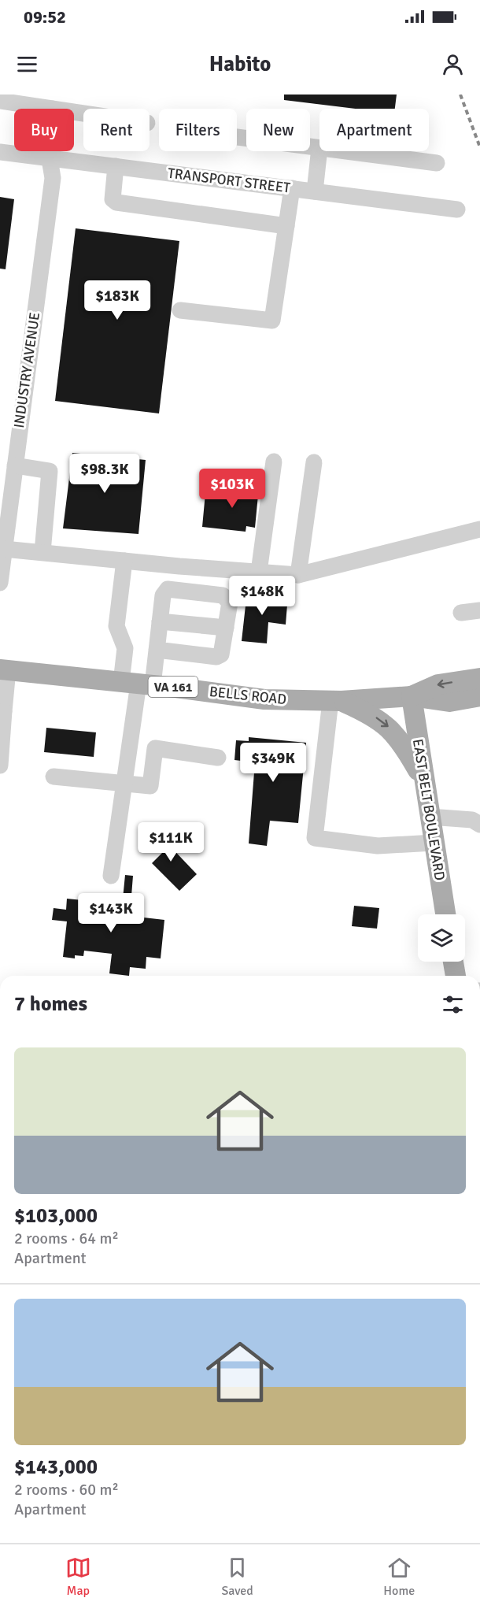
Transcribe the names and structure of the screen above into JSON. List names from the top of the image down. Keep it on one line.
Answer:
{"streets":{"main road":["VA 161","BELLS ROAD","EAST BELT BOULEVARD"],"street":["TRANSPORT STREET","INDUSTRY AVENUE"]},"crossings":[["TRANSPORT STREET","INDUSTRY AVENUE"],["VA 161","BELLS ROAD"],["VA 161","EAST BELT BOULEVARD"],["BELLS ROAD","EAST BELT BOULEVARD"]],"page":{"status":"09:52","header":"Habito","chip":["Buy","Rent","Filters","New","Apartment"],"price":["$183K","$98.3K","$103K","$148K","$349K","$111K","$143K"],"heading":"7 homes","list":[{"name":"$103,000","note":"2 rooms · 64 m² · Apartment"},{"name":"$143,000","note":"2 rooms · 60 m² · Apartment"}],"tabs":["Map","Saved","Home"]}}
